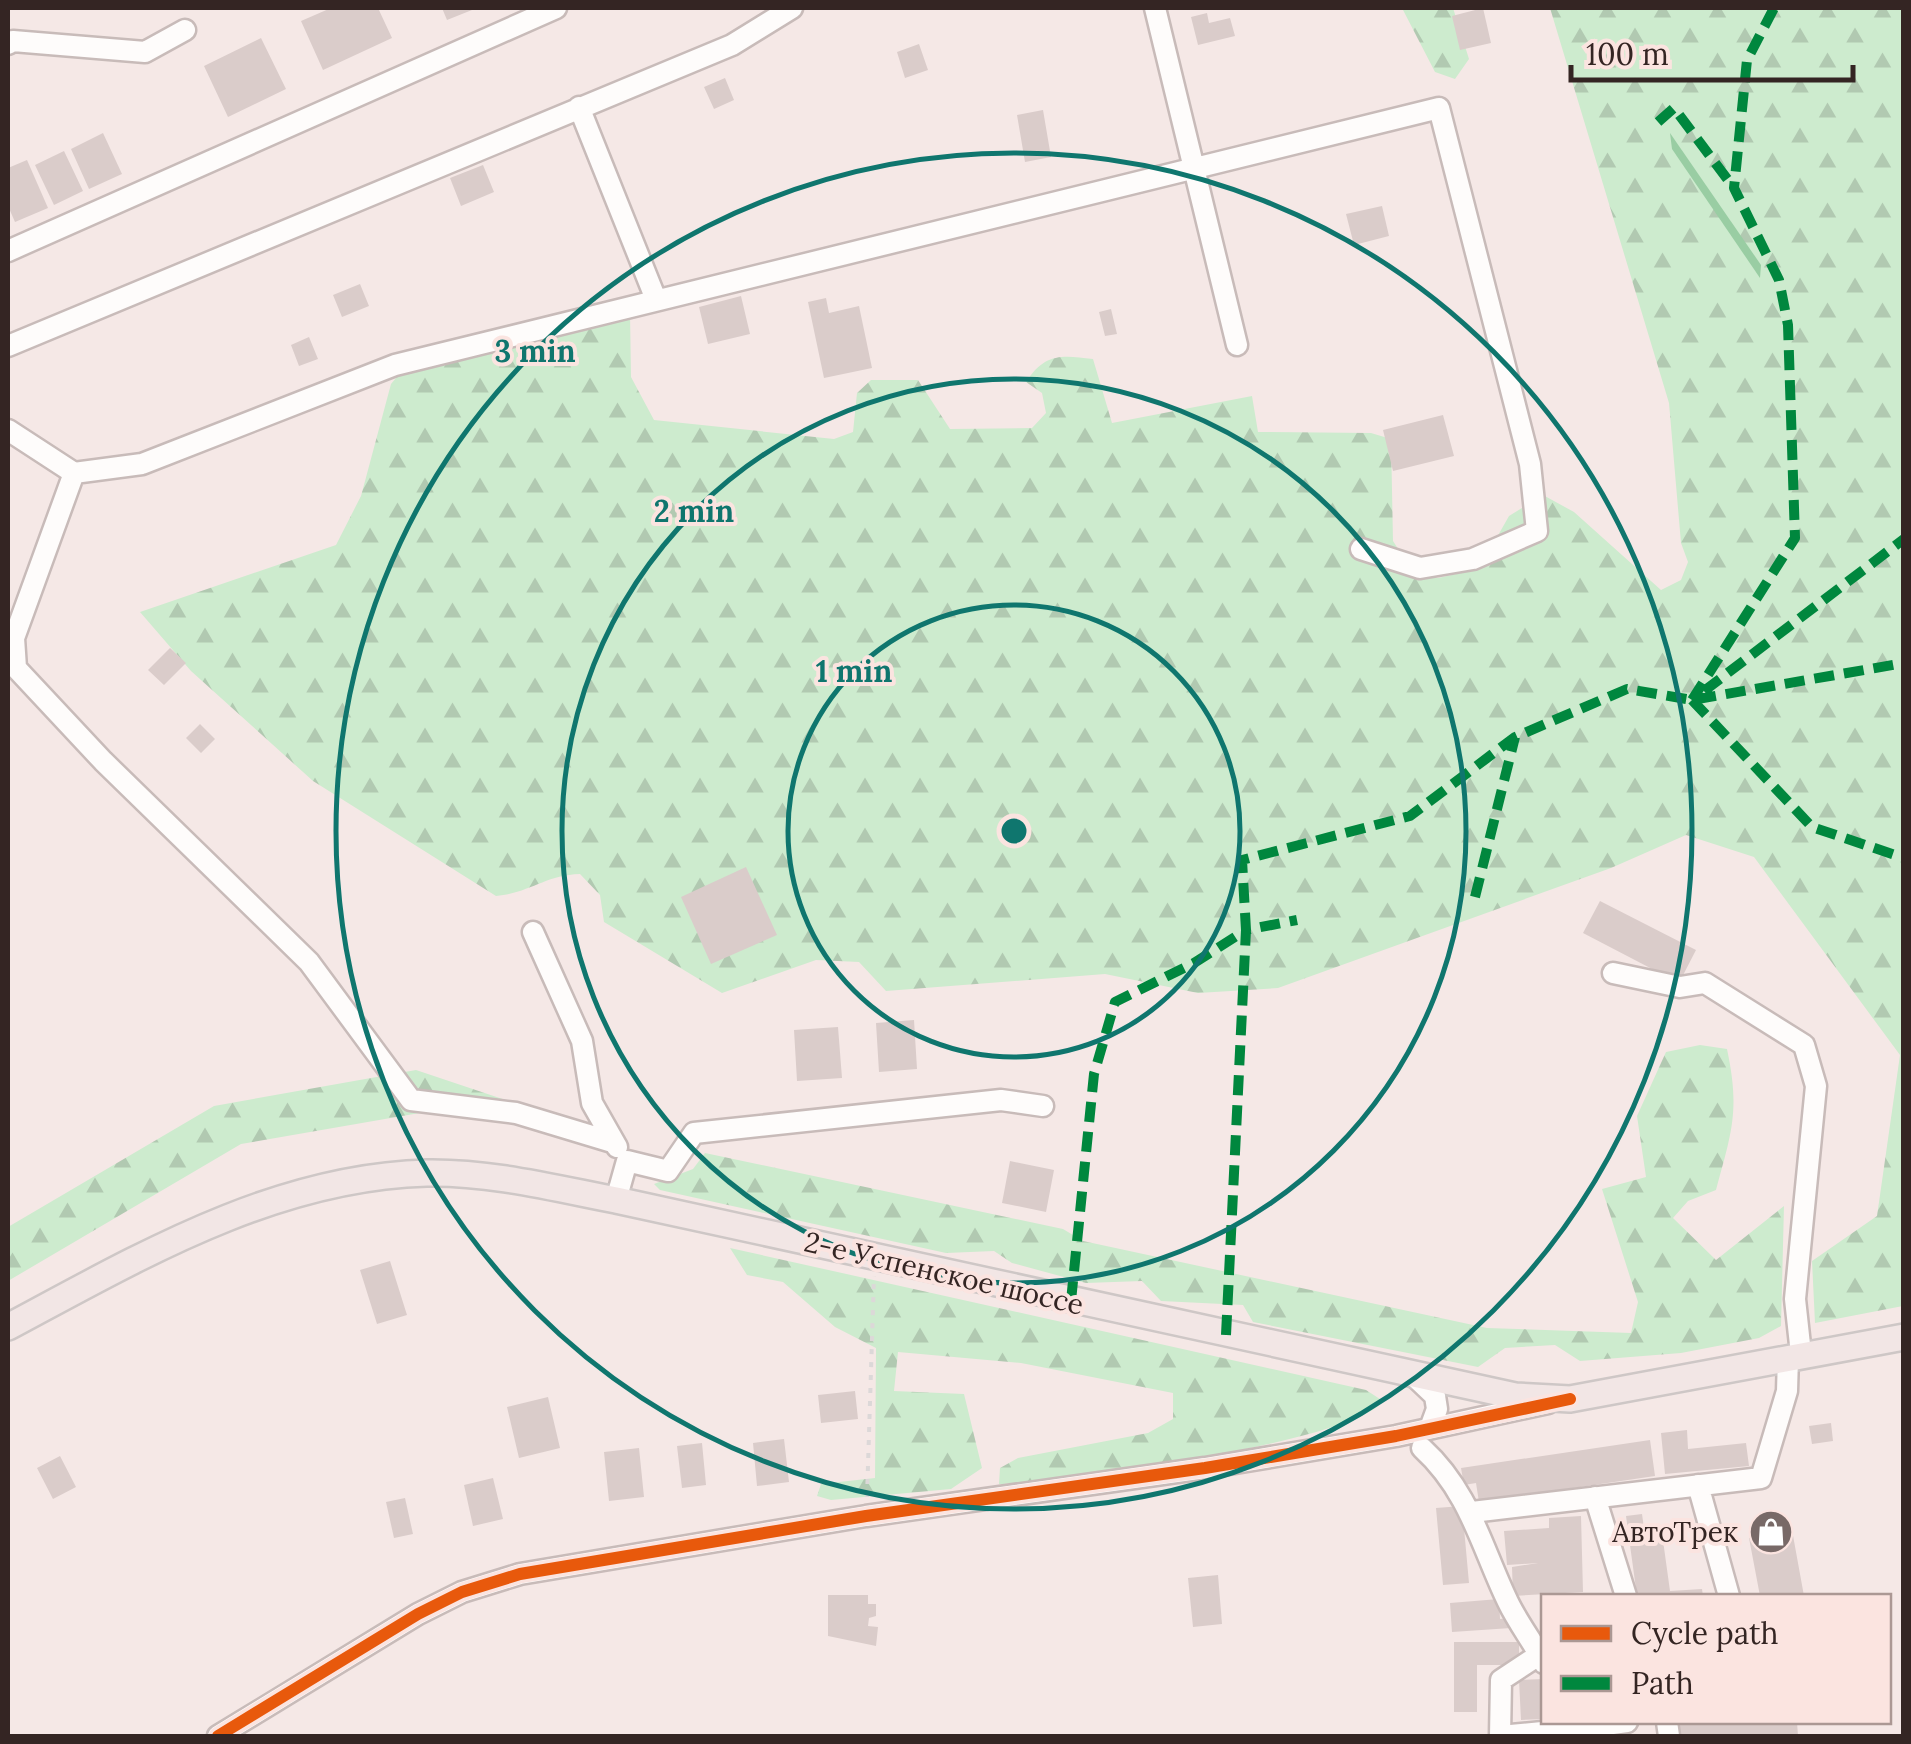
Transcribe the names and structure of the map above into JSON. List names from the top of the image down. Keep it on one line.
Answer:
{"streets":{"main road":["2-е Успенское шоссе"]},"places":{"shop":["АвтоТрек"]},"legend":["Cycle path","Path"],"scale_bar":"100 m","rings":["3 min","2 min","1 min"]}
